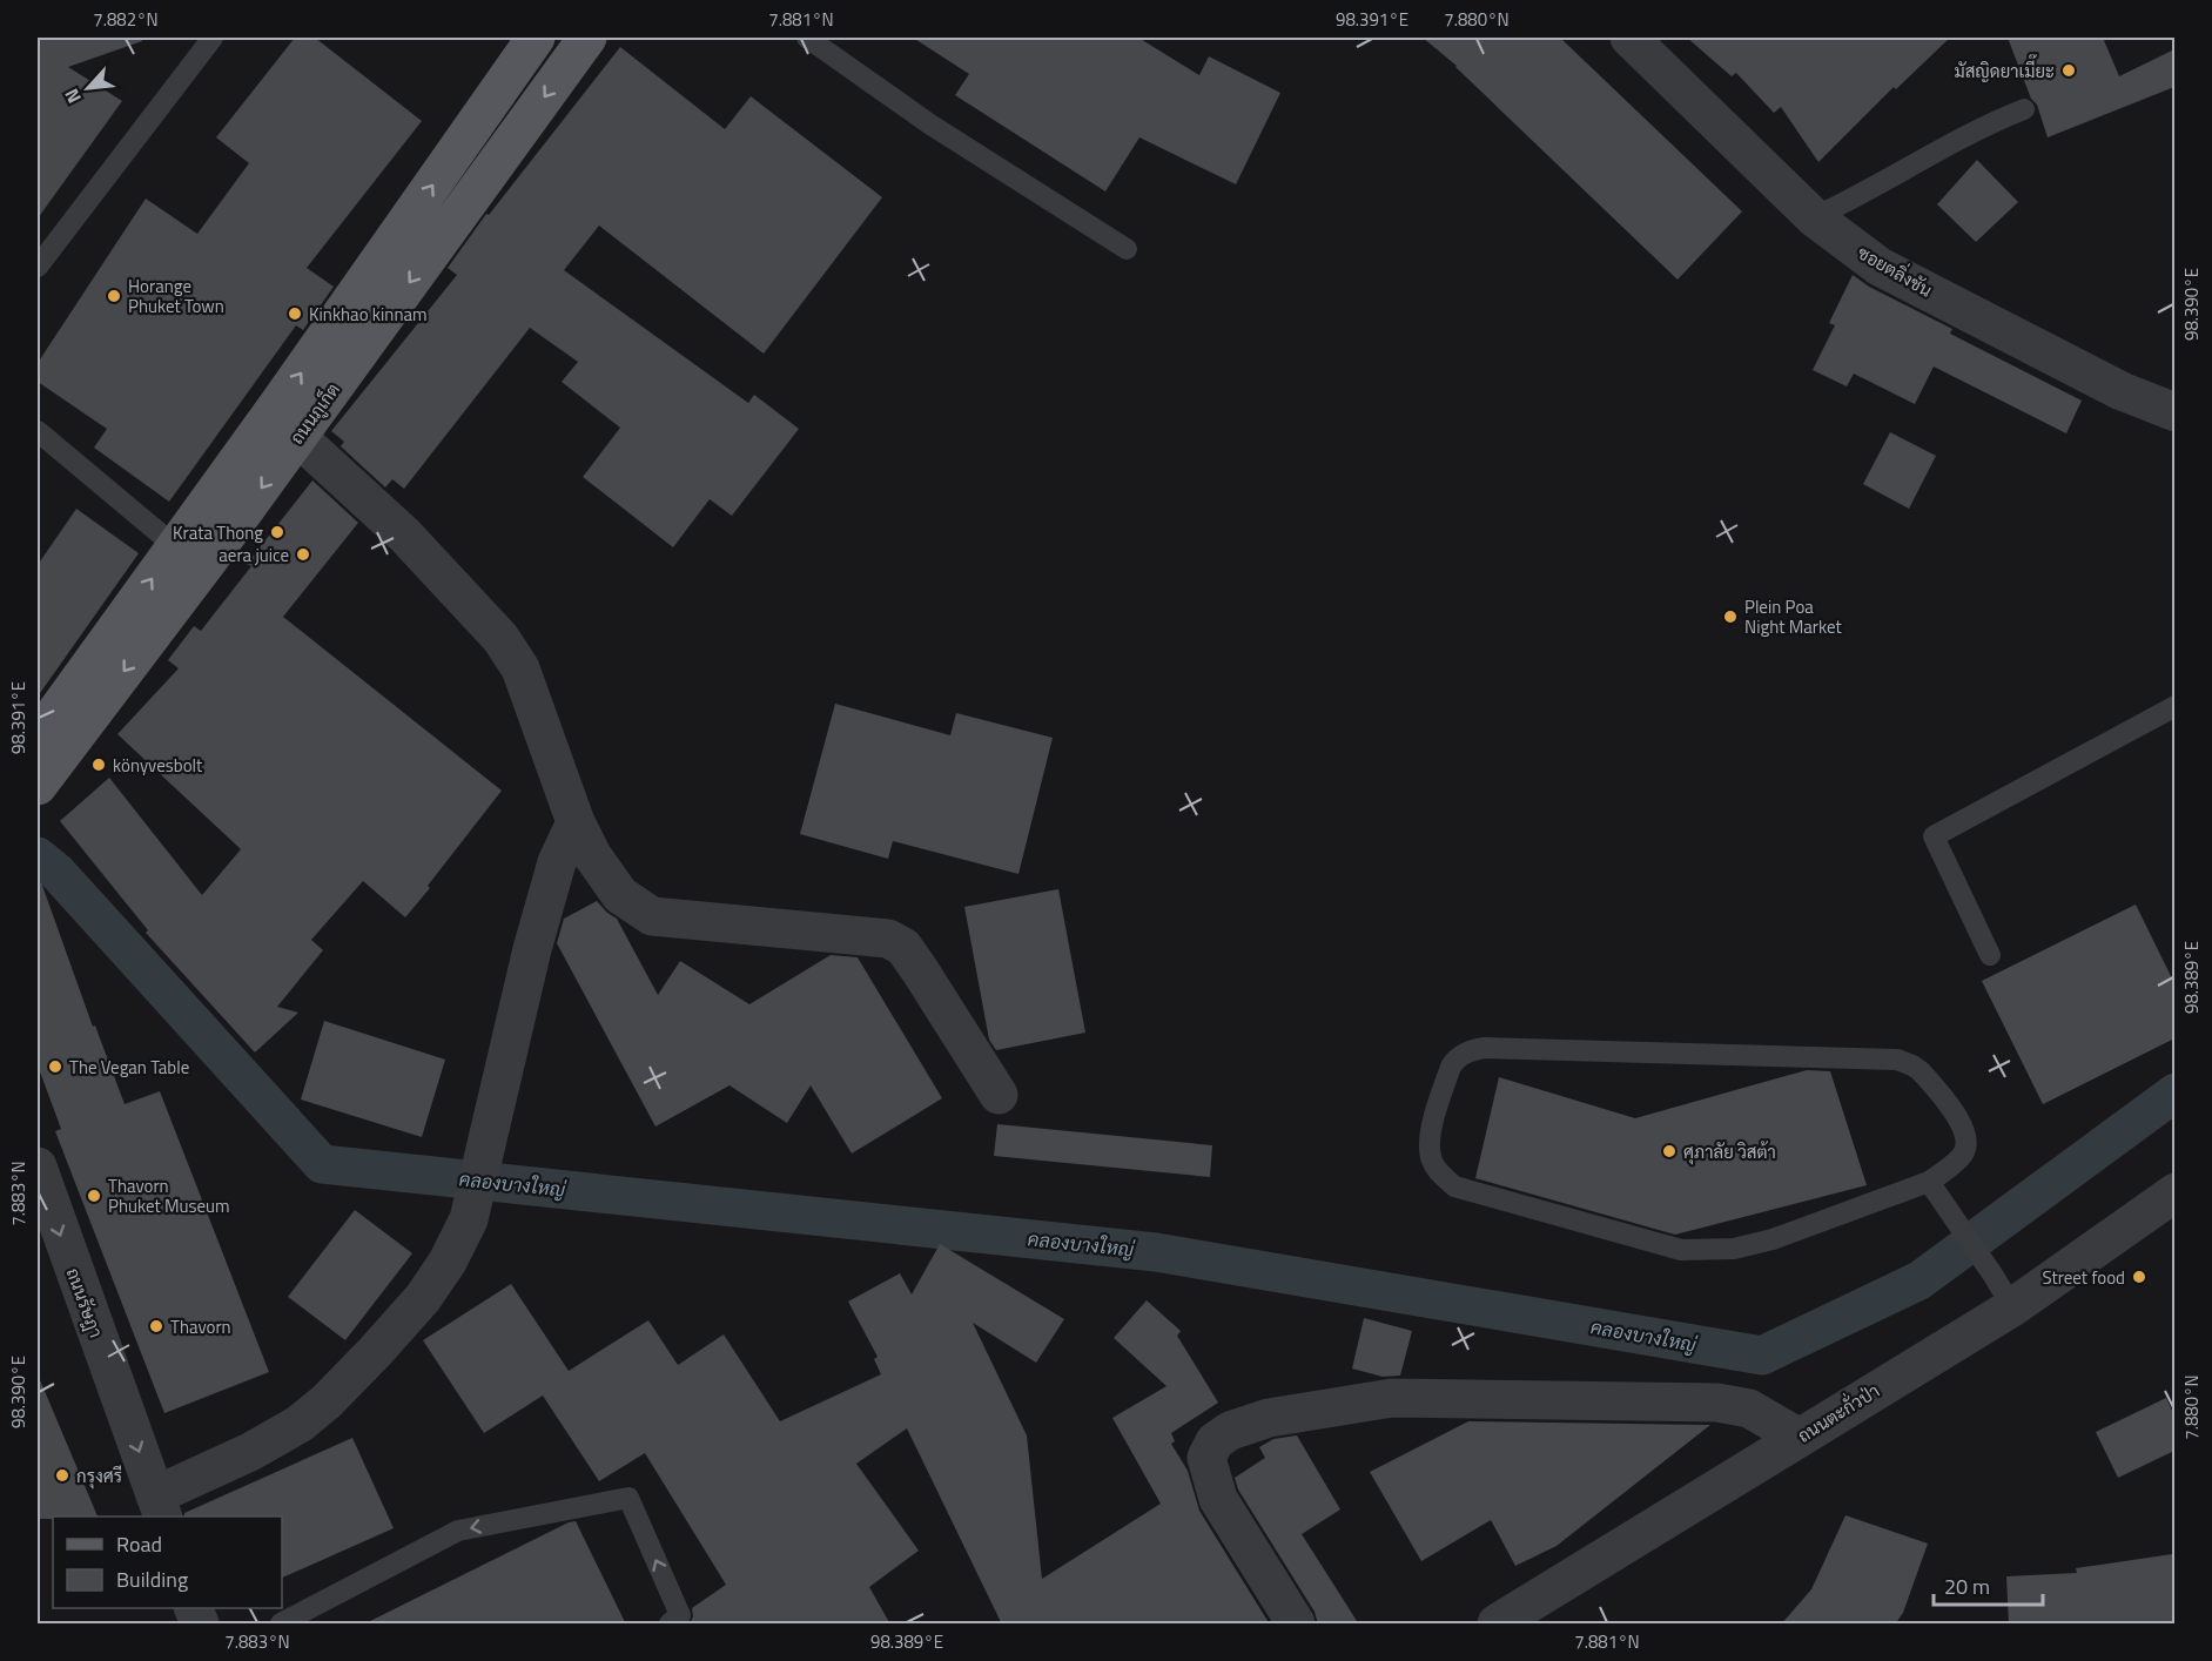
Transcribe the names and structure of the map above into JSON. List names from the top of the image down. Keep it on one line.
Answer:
{"streets":{"main road":["ถนนภูเก็ต"],"street":["ซอยตลิ่งชัน","ถนนรัษฎา","ถนนตะกั่วป่า"]},"one_way":["ถนนรัษฎา"],"water":["คลองบางใหญ่"],"places":["มัสญิดยาเมี๊ยะ","Horange Phuket Town","Kinkhao kinnam","Krata Thong","aera juice","Plein Poa Night Market","könyvesbolt","The Vegan Table","ศุภาลัย วิสต้า","Thavorn Phuket Museum","Street food","Thavorn","กรุงศรี"],"legend":["Road","Building"],"scale_bar":"20 m","north":"bottom left","coordinates":["7.882°N","7.881°N","98.391°E","7.880°N","98.390°E","98.389°E","7.883°N"]}
